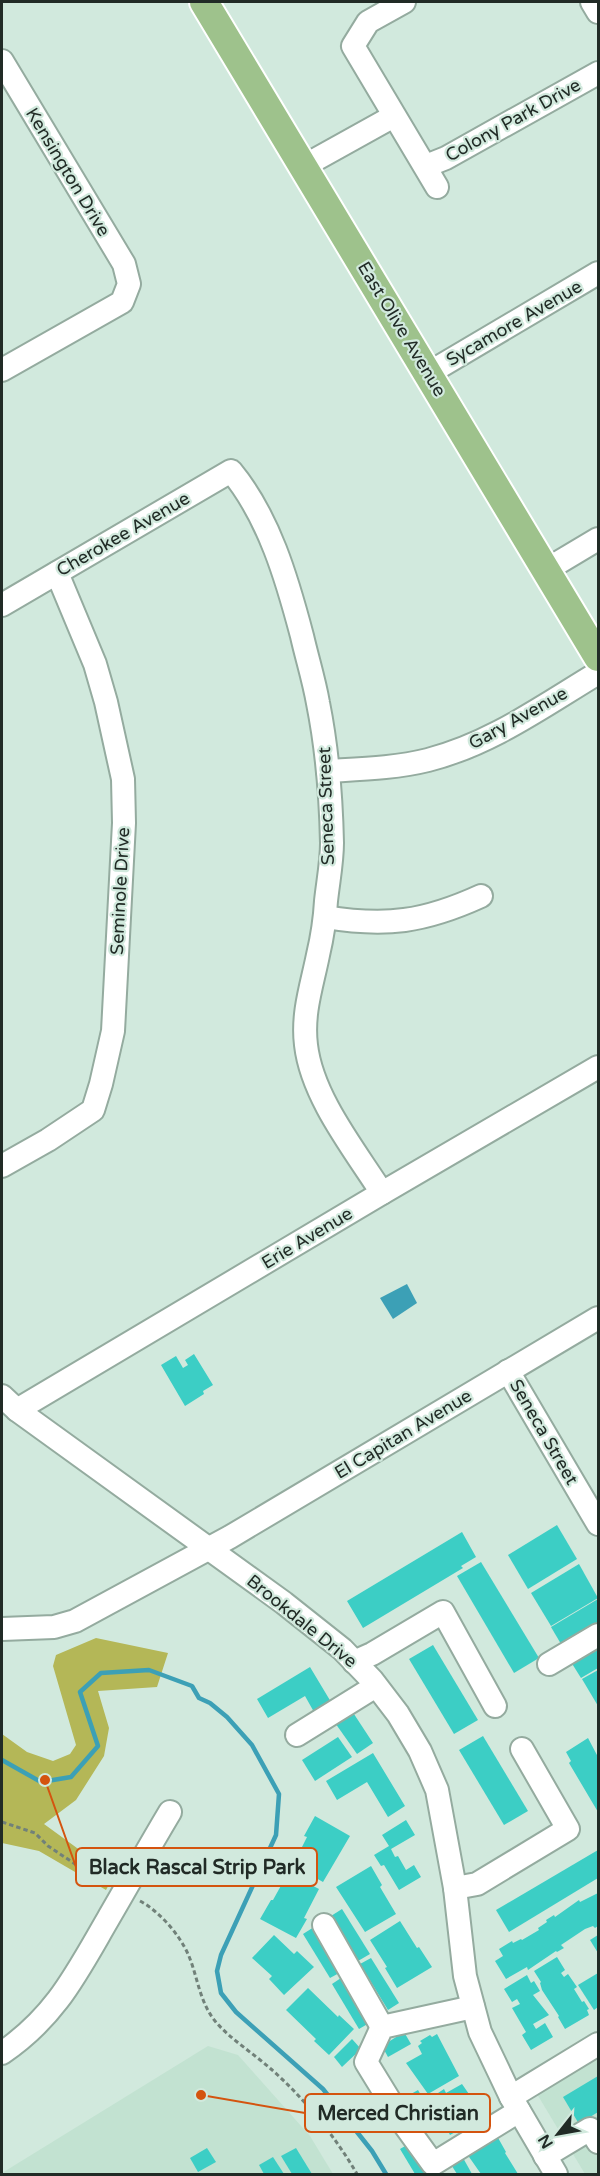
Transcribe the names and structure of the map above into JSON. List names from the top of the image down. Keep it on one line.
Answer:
{"streets":{"main road":["East Olive Avenue"],"street":["Colony Park Drive","Kensington Drive","Sycamore Avenue","Cherokee Avenue","Gary Avenue","Seneca Street","Seminole Drive","Erie Avenue","El Capitan Avenue","Brookdale Drive"]},"crossings":[["Sycamore Avenue","East Olive Avenue"],["Cherokee Avenue","Seneca Street"],["Cherokee Avenue","Seminole Drive"],["Gary Avenue","Seneca Street"],["Seneca Street","Erie Avenue"],["Seneca Street","El Capitan Avenue"],["Erie Avenue","Brookdale Drive"],["El Capitan Avenue","Brookdale Drive"]],"places":["Black Rascal Strip Park","Merced Christian"],"north":"bottom left"}
